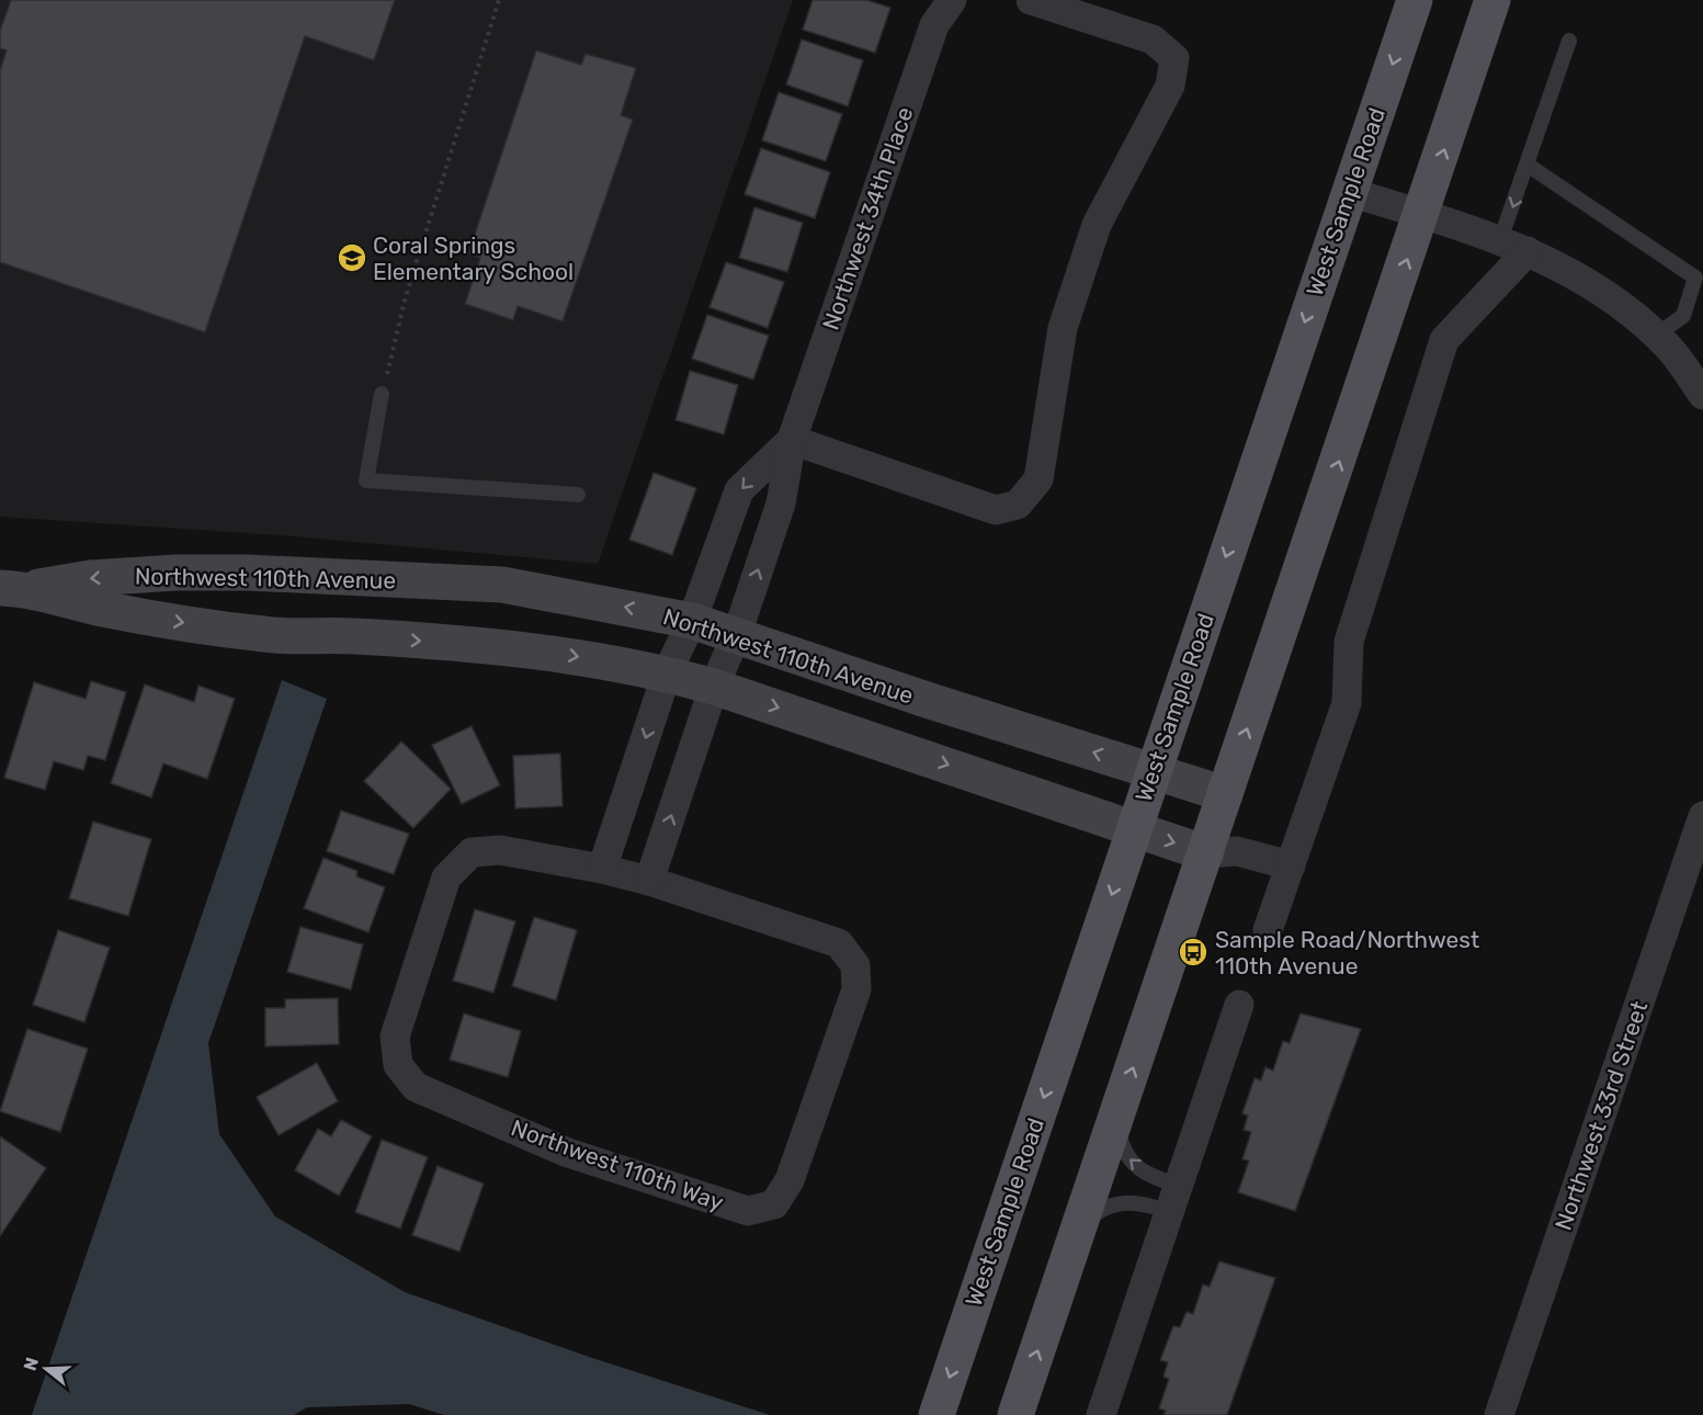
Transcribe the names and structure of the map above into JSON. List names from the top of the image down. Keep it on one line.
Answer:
{"streets":{"main road":["West Sample Road"],"street":["Northwest 34th Place","Northwest 110th Avenue","Northwest 33rd Street","Northwest 110th Way"]},"crossings":[["West Sample Road","Northwest 110th Avenue"],["Northwest 34th Place","Northwest 110th Avenue"],["Northwest 34th Place","Northwest 110th Way"]],"places":{"school or university":["Coral Springs Elementary School"],"bus stop":["Sample Road/Northwest 110th Avenue"]},"north":"left"}
